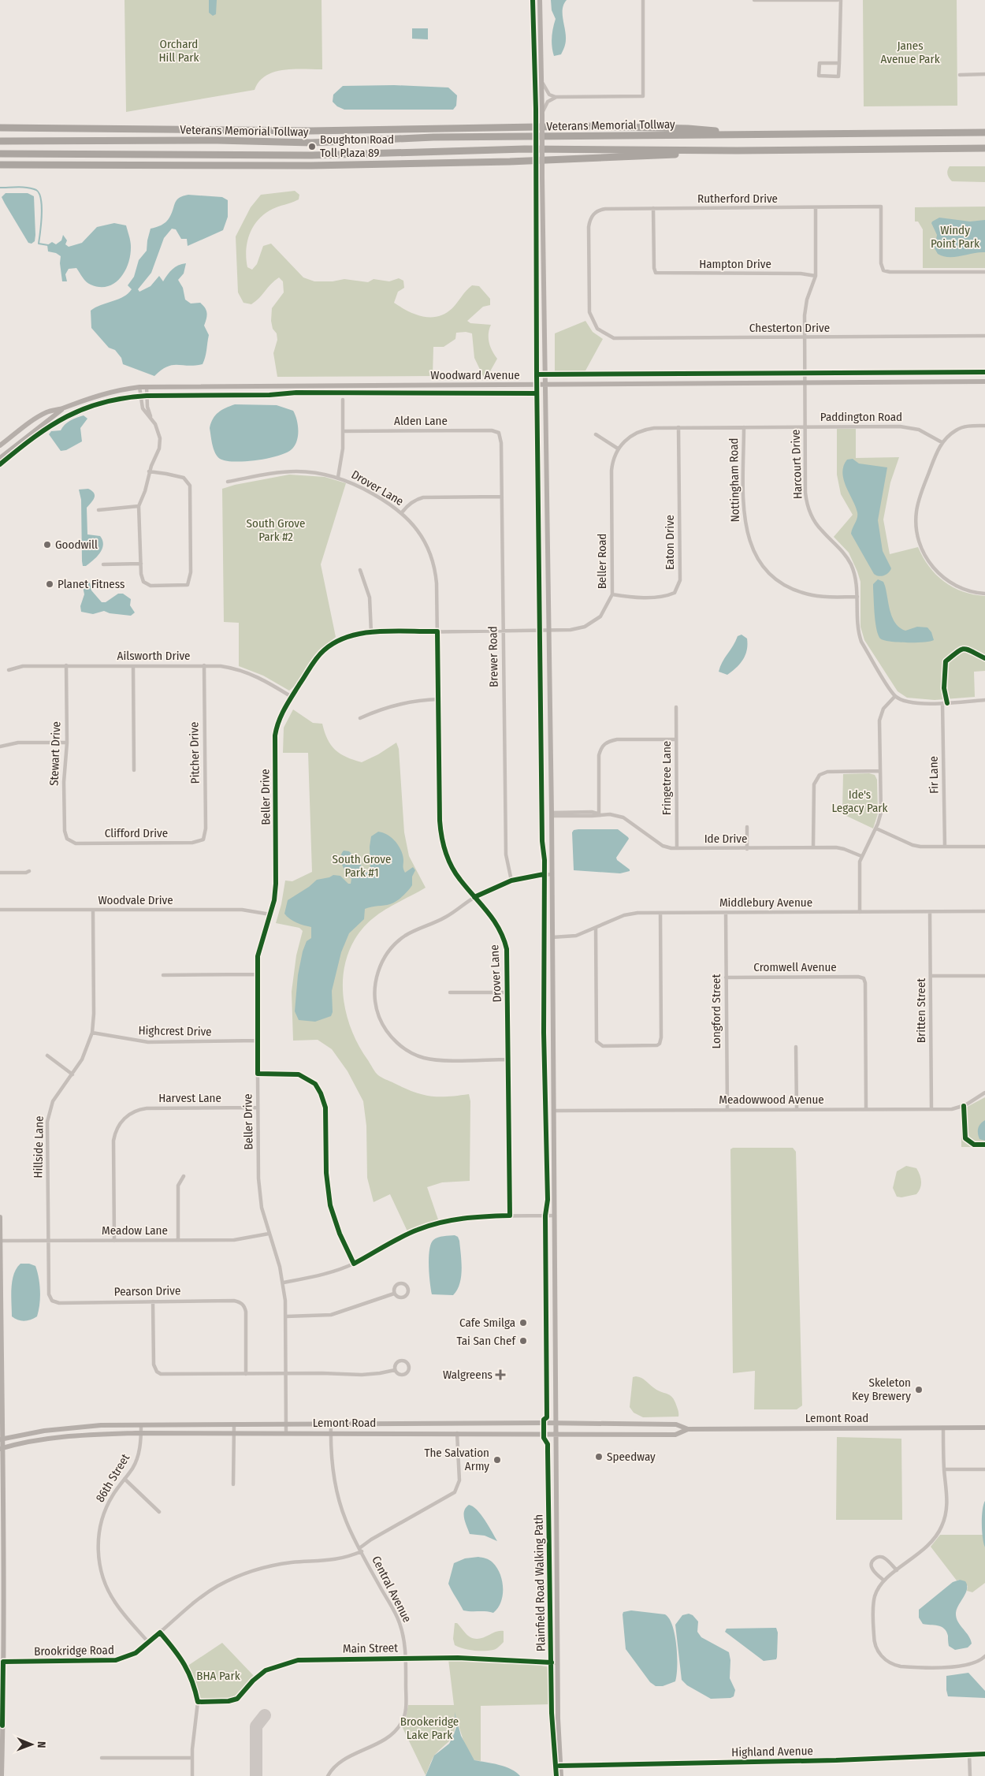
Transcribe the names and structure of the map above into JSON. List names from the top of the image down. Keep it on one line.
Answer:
{"streets":{"highway":["Veterans Memorial Tollway"],"main road":["Woodward Avenue","Lemont Road"],"street":["Rutherford Drive","Hampton Drive","Chesterton Drive","Paddington Road","Alden Lane","Harcourt Drive","Nottingham Road","Drover Lane","Eaton Drive","Beller Road","Ailsworth Drive","Brewer Road","Pitcher Drive","Stewart Drive","Fir Lane","Fringetree Lane","Beller Drive","Clifford Drive","Ide Drive","Woodvale Drive","Middlebury Avenue","Cromwell Avenue","Britten Street","Longford Street","Highcrest Drive","Harvest Lane","Meadowwood Avenue","Hillside Lane","Meadow Lane","Pearson Drive","86th Street","Central Avenue","Main Street","Brookridge Road","Highland Avenue"],"cycle path":["Plainfield Road Walking Path"]},"crossings":[["Rutherford Drive","Hampton Drive"],["Rutherford Drive","Chesterton Drive"],["Rutherford Drive","Harcourt Drive"],["Hampton Drive","Harcourt Drive"],["Chesterton Drive","Harcourt Drive"],["Woodward Avenue","Harcourt Drive"],["Paddington Road","Harcourt Drive"],["Paddington Road","Nottingham Road"],["Paddington Road","Eaton Drive"],["Paddington Road","Beller Road"],["Alden Lane","Brewer Road"],["Harcourt Drive","Nottingham Road"],["Drover Lane","Beller Drive"],["Eaton Drive","Beller Road"],["Beller Road","Beller Drive"],["Ailsworth Drive","Pitcher Drive"],["Ailsworth Drive","Stewart Drive"],["Ailsworth Drive","Beller Drive"],["Brewer Road","Beller Drive"],["Pitcher Drive","Clifford Drive"],["Stewart Drive","Clifford Drive"],["Fringetree Lane","Ide Drive"],["Beller Drive","Woodvale Drive"],["Beller Drive","Highcrest Drive"],["Beller Drive","Harvest Lane"],["Beller Drive","Meadow Lane"],["Beller Drive","Lemont Road"],["Woodvale Drive","Hillside Lane"],["Middlebury Avenue","Britten Street"],["Middlebury Avenue","Longford Street"],["Cromwell Avenue","Longford Street"],["Cromwell Avenue","Meadowwood Avenue"],["Britten Street","Meadowwood Avenue"],["Longford Street","Meadowwood Avenue"],["Highcrest Drive","Hillside Lane"],["Harvest Lane","Meadow Lane"],["Hillside Lane","Meadow Lane"],["Hillside Lane","Pearson Drive"],["Lemont Road","86th Street"],["Lemont Road","Central Avenue"],["Lemont Road","Brookridge Road"],["86th Street","Brookridge Road"],["Central Avenue","Main Street"],["Central Avenue","Brookridge Road"]],"parks":["Orchard Hill Park","Janes Avenue Park","Windy Point Park","South Grove Park #2","Ide's Legacy Park","South Grove Park #1","BHA Park","Brookeridge Lake Park"],"places":{"other":["Boughton Road Toll Plaza 89","Goodwill","Planet Fitness","Cafe Smilga","Tai San Chef","Skeleton Key Brewery","Speedway","The Salvation Army"],"health":["Walgreens"]},"north":"right"}
